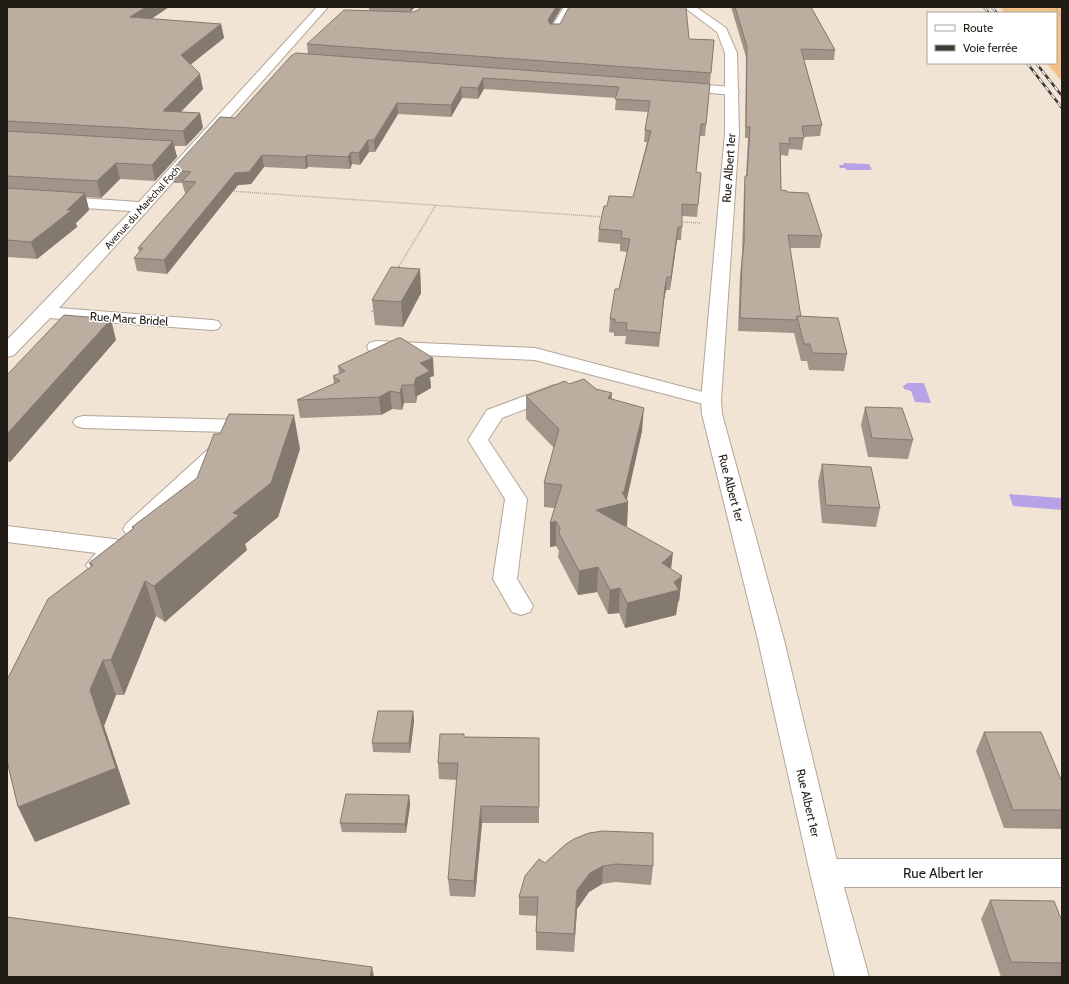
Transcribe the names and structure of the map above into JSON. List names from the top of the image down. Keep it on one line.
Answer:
{"streets":{"street":["Rue Albert 1er","Avenue du Maréchal Foch","Rue Marc Bridel","Rue Albert Ier"]},"crossings":[["Rue Albert 1er","Rue Albert Ier"],["Avenue du Maréchal Foch","Rue Marc Bridel"]],"legend":["Route","Voie ferrée"]}
